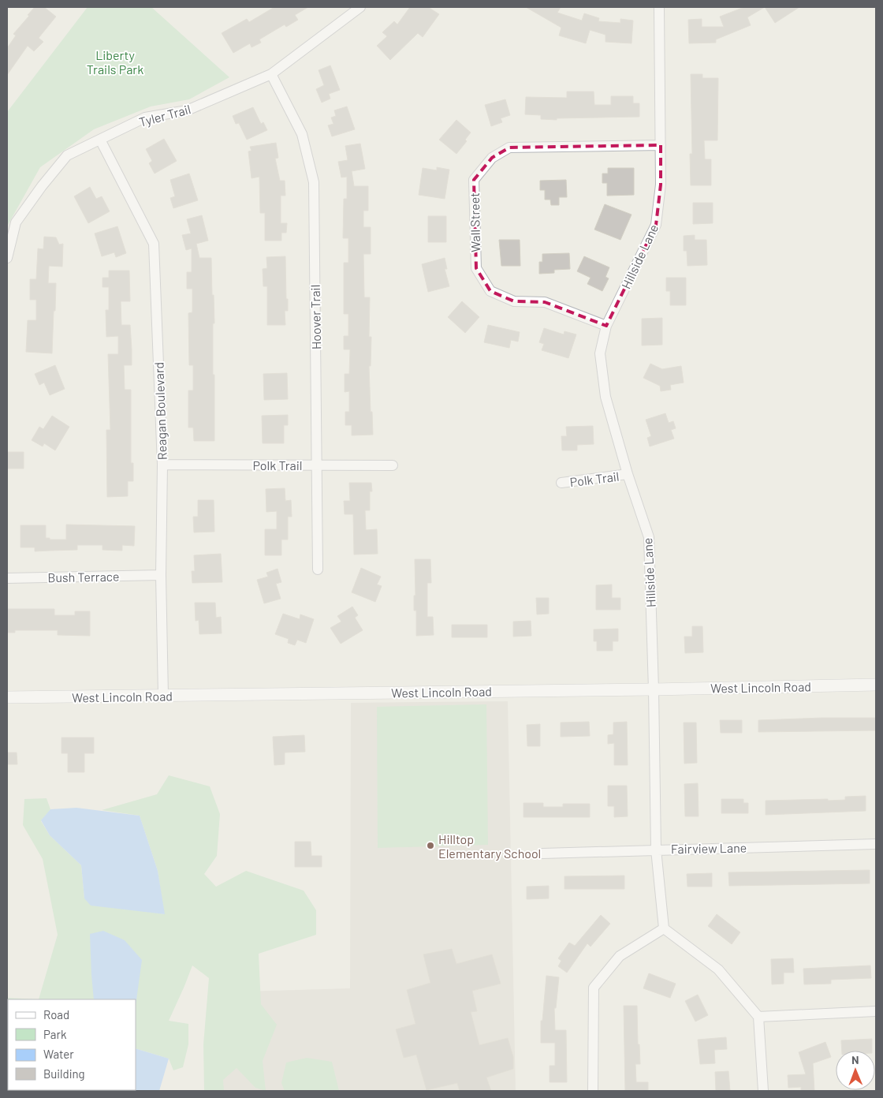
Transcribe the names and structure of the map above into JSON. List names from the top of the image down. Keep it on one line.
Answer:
{"streets":{"street":["Tyler Trail","Wall Street","Hillside Lane","Hoover Trail","Reagan Boulevard","Polk Trail","Bush Terrace","West Lincoln Road","Fairview Lane"]},"crossings":[["Tyler Trail","Hoover Trail"],["Tyler Trail","Reagan Boulevard"],["Wall Street","Hillside Lane"],["Hillside Lane","Polk Trail"],["Hillside Lane","West Lincoln Road"],["Hillside Lane","Fairview Lane"],["Hoover Trail","Polk Trail"],["Reagan Boulevard","Polk Trail"],["Reagan Boulevard","Bush Terrace"],["Reagan Boulevard","West Lincoln Road"]],"parks":["Liberty Trails Park"],"places":["Hilltop Elementary School"],"legend":["Road","Park","Water","Building"],"north":"top"}
